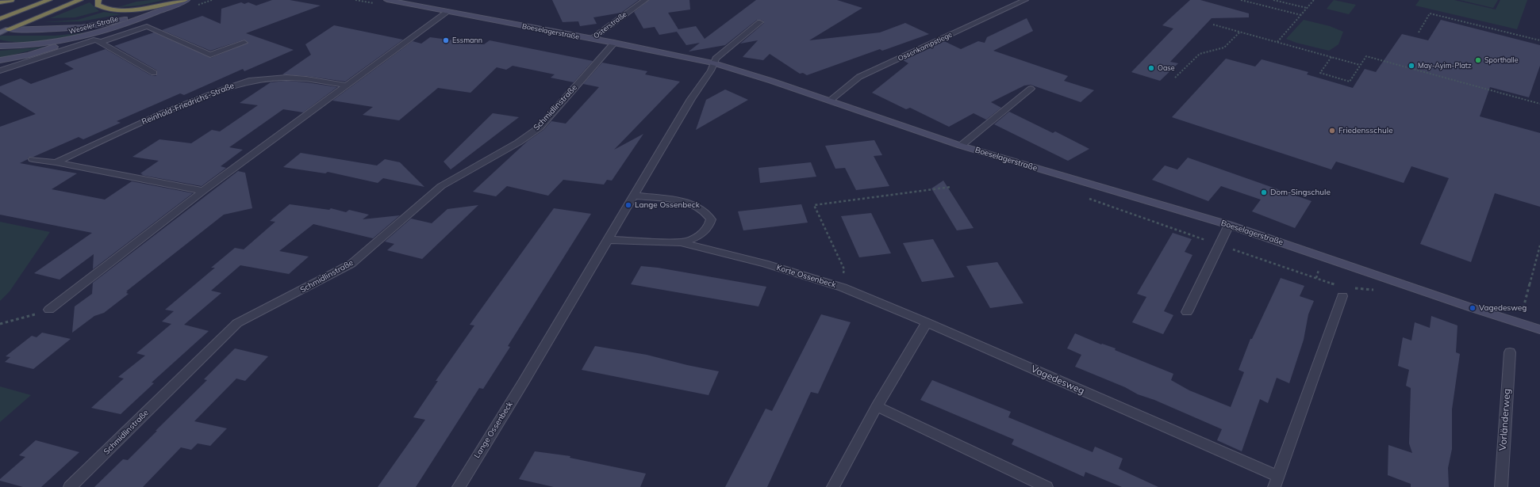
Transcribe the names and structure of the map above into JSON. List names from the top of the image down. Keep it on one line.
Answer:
{"streets":{"street":["Weseler Straße","Osterstraße","Boeselagerstraße","Ossenkampstiege","Reinhold-Friedrichs-Straße","Schmidlinstraße","Korte Ossenbeck","Vagedesweg","Vorländerweg","Lange Ossenbeck"]},"crossings":[["Osterstraße","Boeselagerstraße"],["Boeselagerstraße","Ossenkampstiege"],["Boeselagerstraße","Schmidlinstraße"],["Boeselagerstraße","Lange Ossenbeck"],["Korte Ossenbeck","Vagedesweg"],["Korte Ossenbeck","Lange Ossenbeck"]],"places":["Essmann","Sporthalle","May-Ayim-Platz","Oase","Friedensschule","Dom-Singschule","Lange Ossenbeck","Vagedesweg"]}
